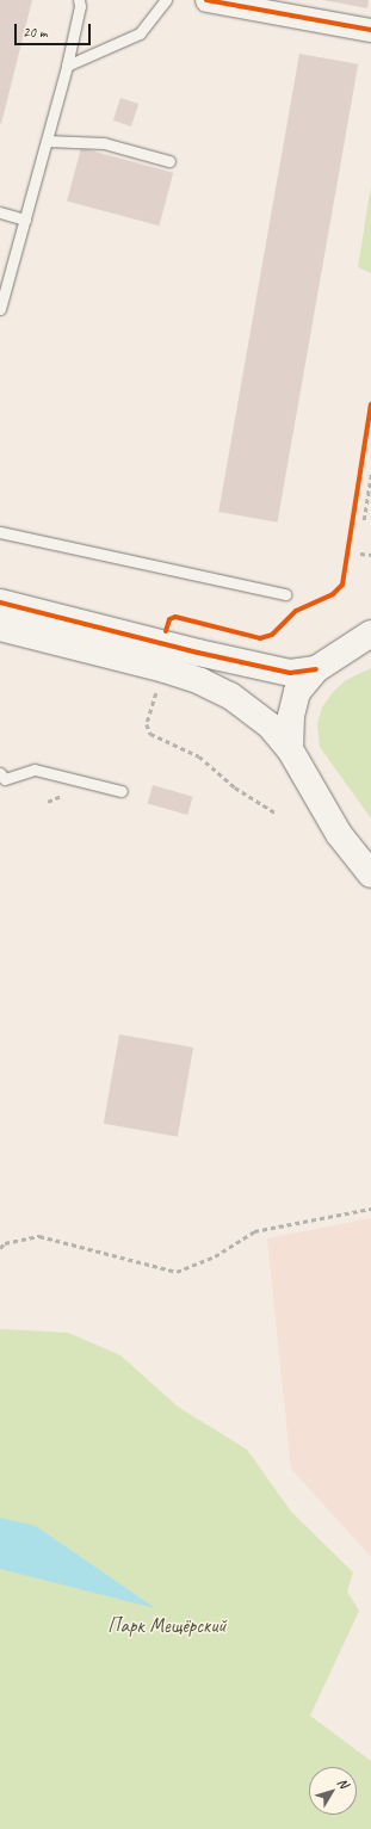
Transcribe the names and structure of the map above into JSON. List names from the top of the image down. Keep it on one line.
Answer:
{"parks":["Парк Мещёрский"],"scale_bar":"20 m","north":"top right"}
